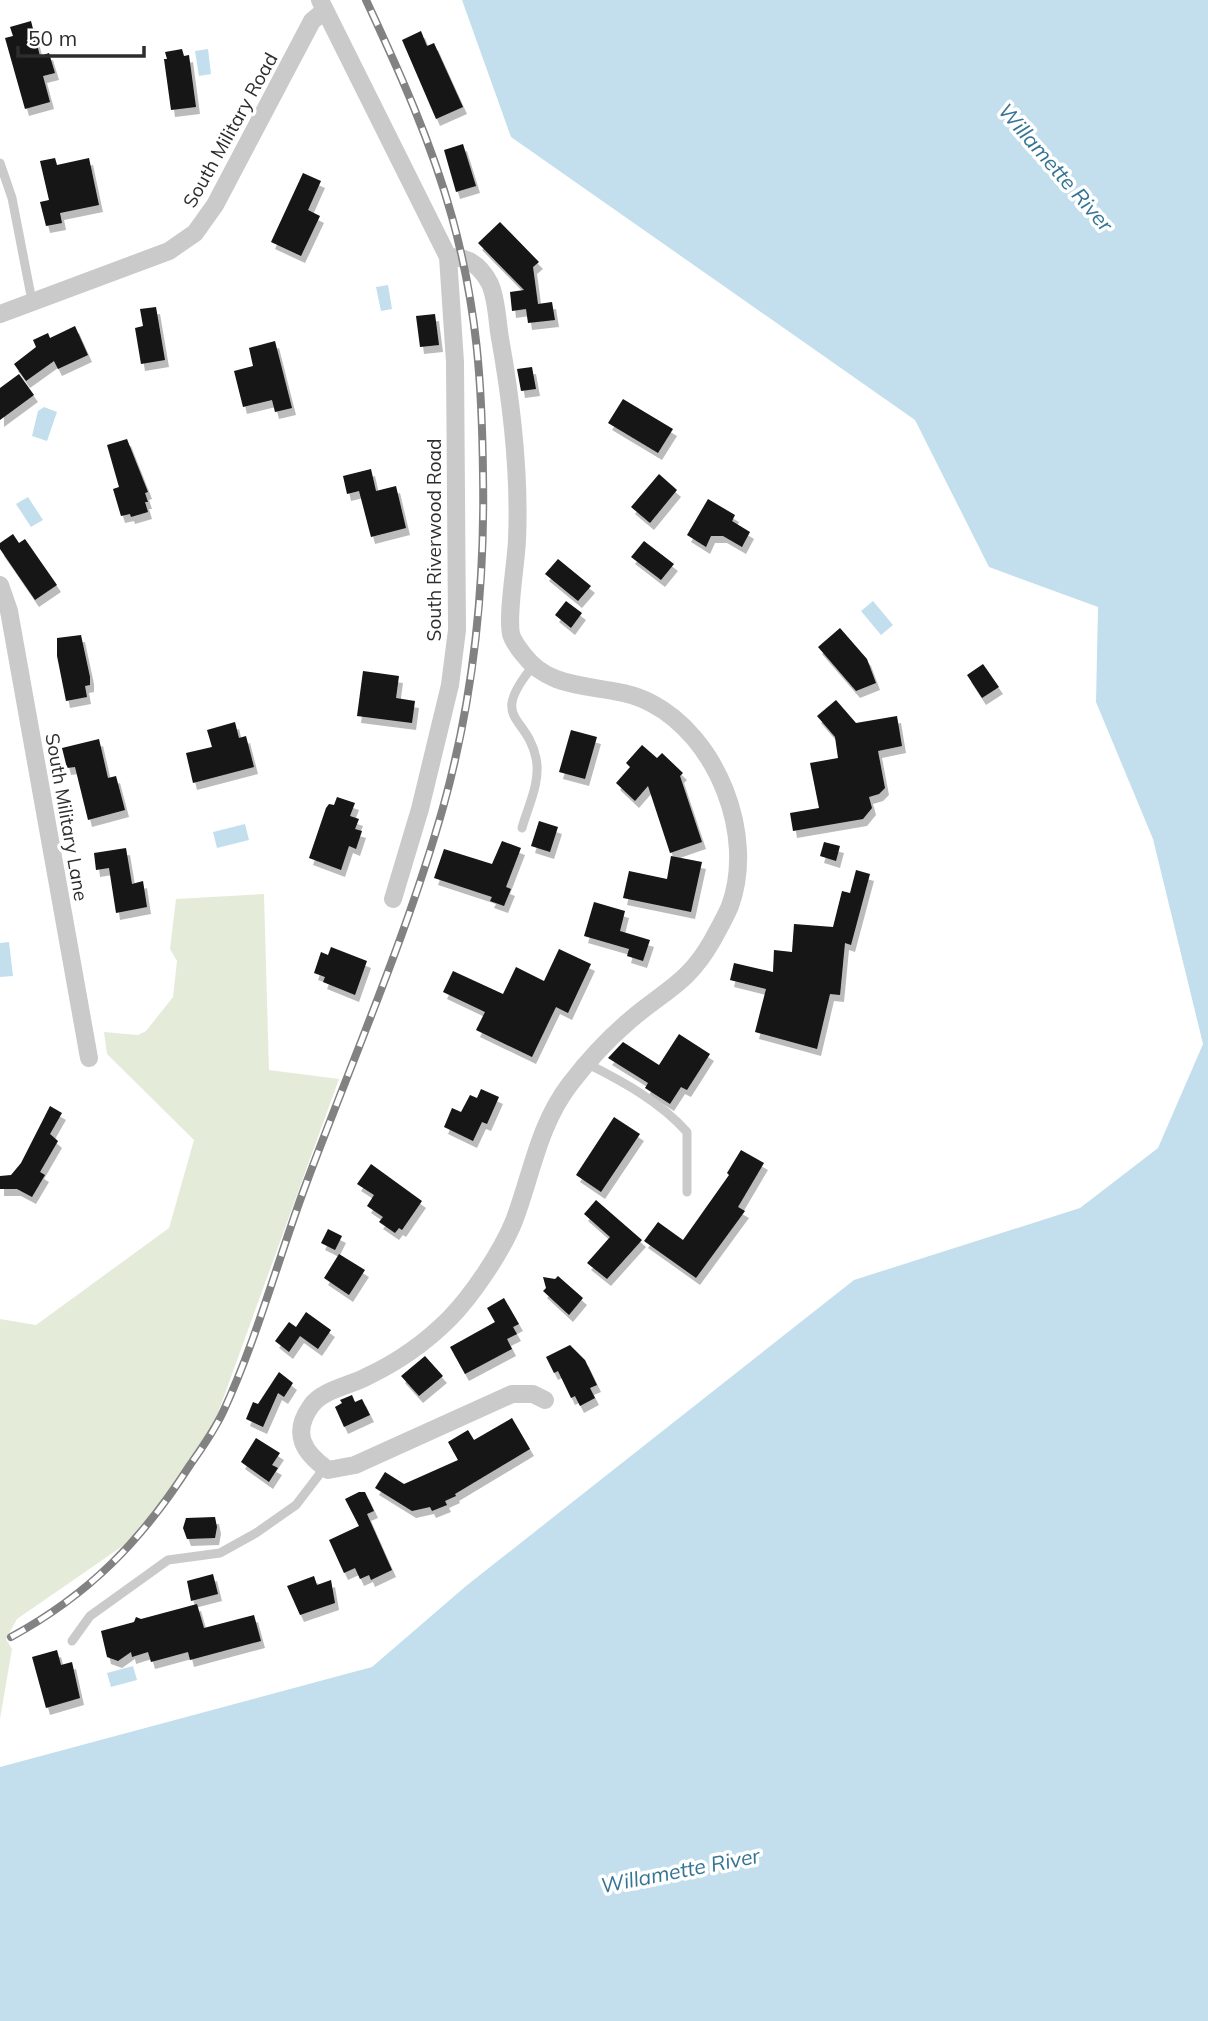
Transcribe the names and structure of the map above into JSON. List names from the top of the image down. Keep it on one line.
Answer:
{"streets":{"street":["South Military Road","South Riverwood Road","South Military Lane"]},"crossings":[["South Military Road","South Riverwood Road"]],"water":["Willamette River"],"scale_bar":"50 m"}
